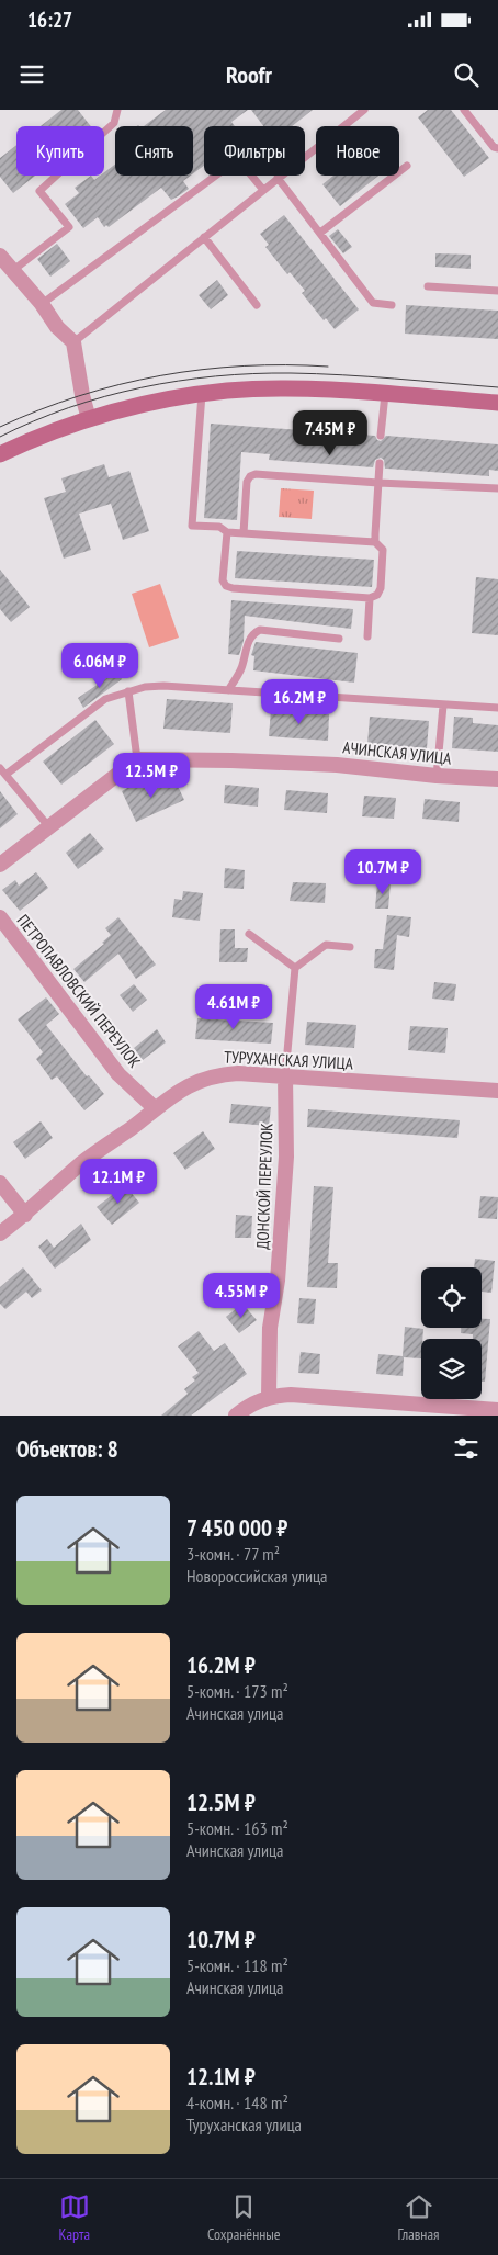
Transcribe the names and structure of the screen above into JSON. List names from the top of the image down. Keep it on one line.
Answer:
{"streets":{"street":["АЧИНСКАЯ УЛИЦА","ПЕТРОПАВЛОВСКИЙ ПЕРЕУЛОК","ТУРУХАНСКАЯ УЛИЦА","ДОНСКОЙ ПЕРЕУЛОК"]},"crossings":[["ПЕТРОПАВЛОВСКИЙ ПЕРЕУЛОК","ТУРУХАНСКАЯ УЛИЦА"],["ТУРУХАНСКАЯ УЛИЦА","ДОНСКОЙ ПЕРЕУЛОК"]],"page":{"status":"16:27","header":"Roofr","chip":["Купить","Снять","Фильтры","Новое"],"price":["7.45M ₽","6.06M ₽","16.2M ₽","12.5M ₽","10.7M ₽","4.61M ₽","12.1M ₽","4.55M ₽"],"heading":"Объектов: 8","list":[{"name":"7 450 000 ₽","note":"3-комн. · 77 m² · Новороссийская улица"},{"name":"16.2M ₽","note":"5-комн. · 173 m² · Ачинская улица"},{"name":"12.5M ₽","note":"5-комн. · 163 m² · Ачинская улица"},{"name":"10.7M ₽","note":"5-комн. · 118 m² · Ачинская улица"},{"name":"12.1M ₽","note":"4-комн. · 148 m² · Туруханская улица"}],"tabs":["Карта","Сохранённые","Главная"]}}
